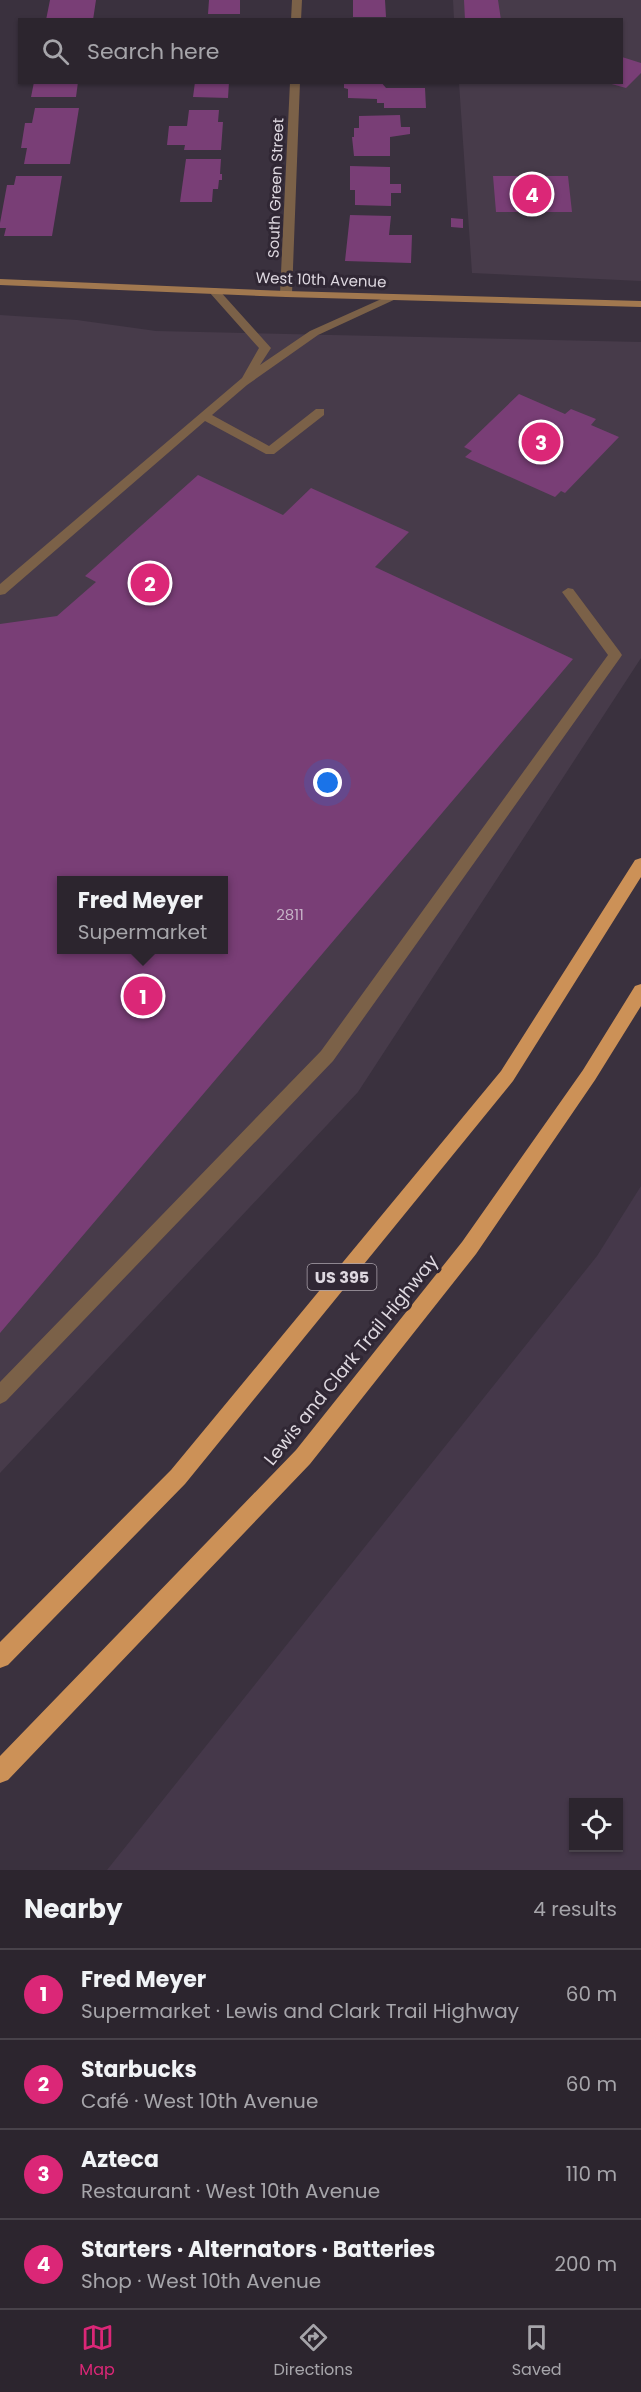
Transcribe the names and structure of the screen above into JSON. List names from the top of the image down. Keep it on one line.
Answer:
{"streets":{"highway":["US 395","Lewis and Clark Trail Highway"],"main road":["West 10th Avenue"],"street":["South Green Street"]},"crossings":[["South Green Street","West 10th Avenue"]],"house_numbers":["2811"],"page":{"search":"Search here","pins":["4","3","2","1"],"popup":["Fred Meyer","Supermarket"],"heading":["Nearby","4 results"],"list":[{"mark":"1","name":"Fred Meyer","note":"Supermarket · Lewis and Clark Trail Highway","value":"60 m"},{"mark":"2","name":"Starbucks","note":"Café · West 10th Avenue","value":"60 m"},{"mark":"3","name":"Azteca","note":"Restaurant · West 10th Avenue","value":"110 m"},{"mark":"4","name":"Starters · Alternators · Batteries","note":"Shop · West 10th Avenue","value":"200 m"}],"nav":["Map","Directions","Saved"]}}
